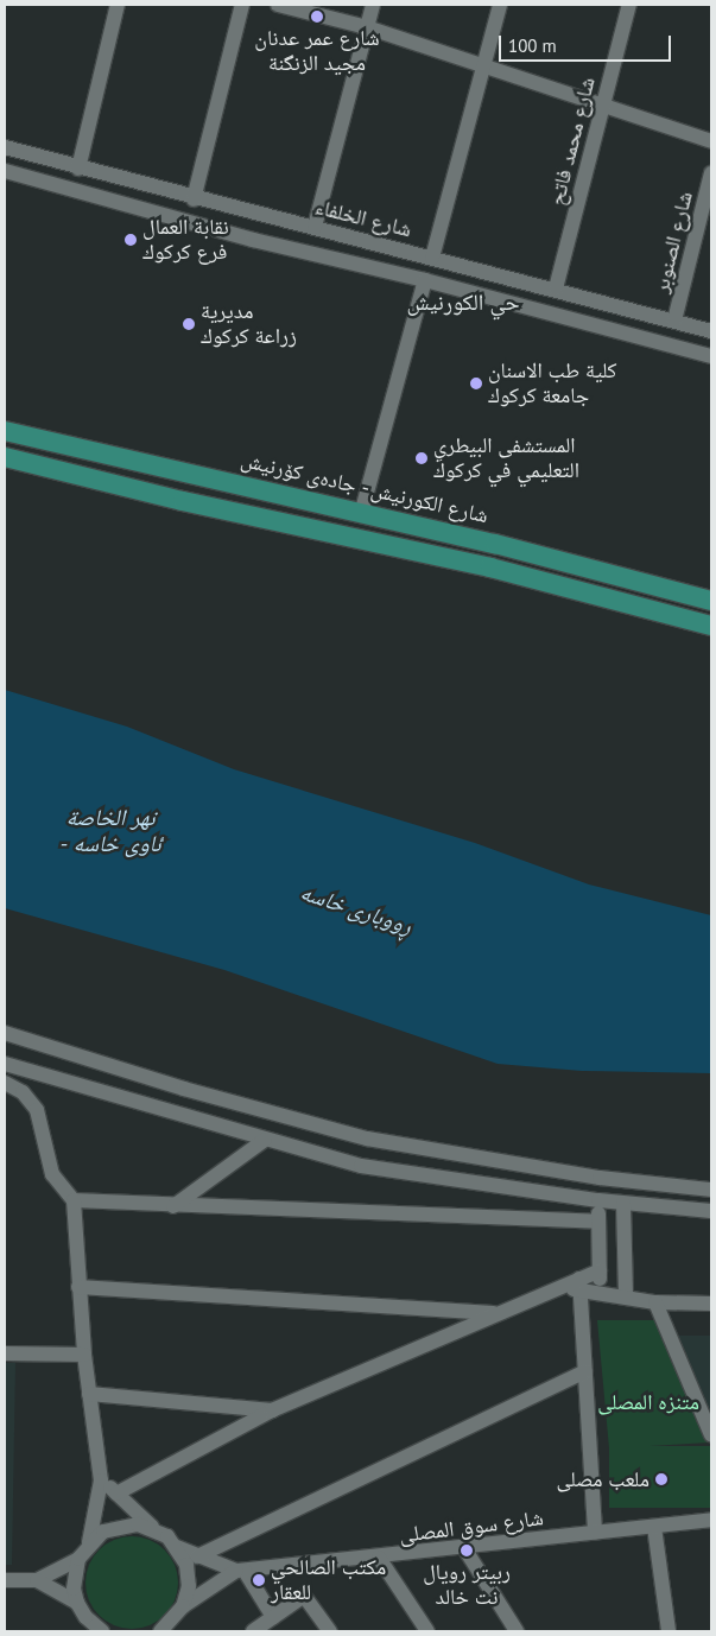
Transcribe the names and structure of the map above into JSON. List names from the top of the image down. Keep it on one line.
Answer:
{"streets":{"main road":["شارع الكورنيش - جادەی کۆرنیش"],"street":["شارع محمد فاتح","شارع الخلفاء","شارع الصنوبر","شارع سوق المصلى"]},"crossings":[["شارع محمد فاتح","شارع الخلفاء"],["شارع الخلفاء","شارع الصنوبر"]],"districts":["حي الكورنيش"],"water":["نهر الخاصة - ئاوی خاسە","ڕووباری خاسە"],"parks":["متنزه المصلى"],"places":["شارع عمر عدنان مجيد الزنگنة","نقابة العمال فرع كركوك","مديرية زراعة كركوك","كلية طب الاسنان جامعة كركوك","المستشفى البيطري التعليمي في كركوك","ملعب مصلى","ربيتر رويال نت خالد","مكتب الصالحي للعقار"],"scale_bar":"100 m"}
